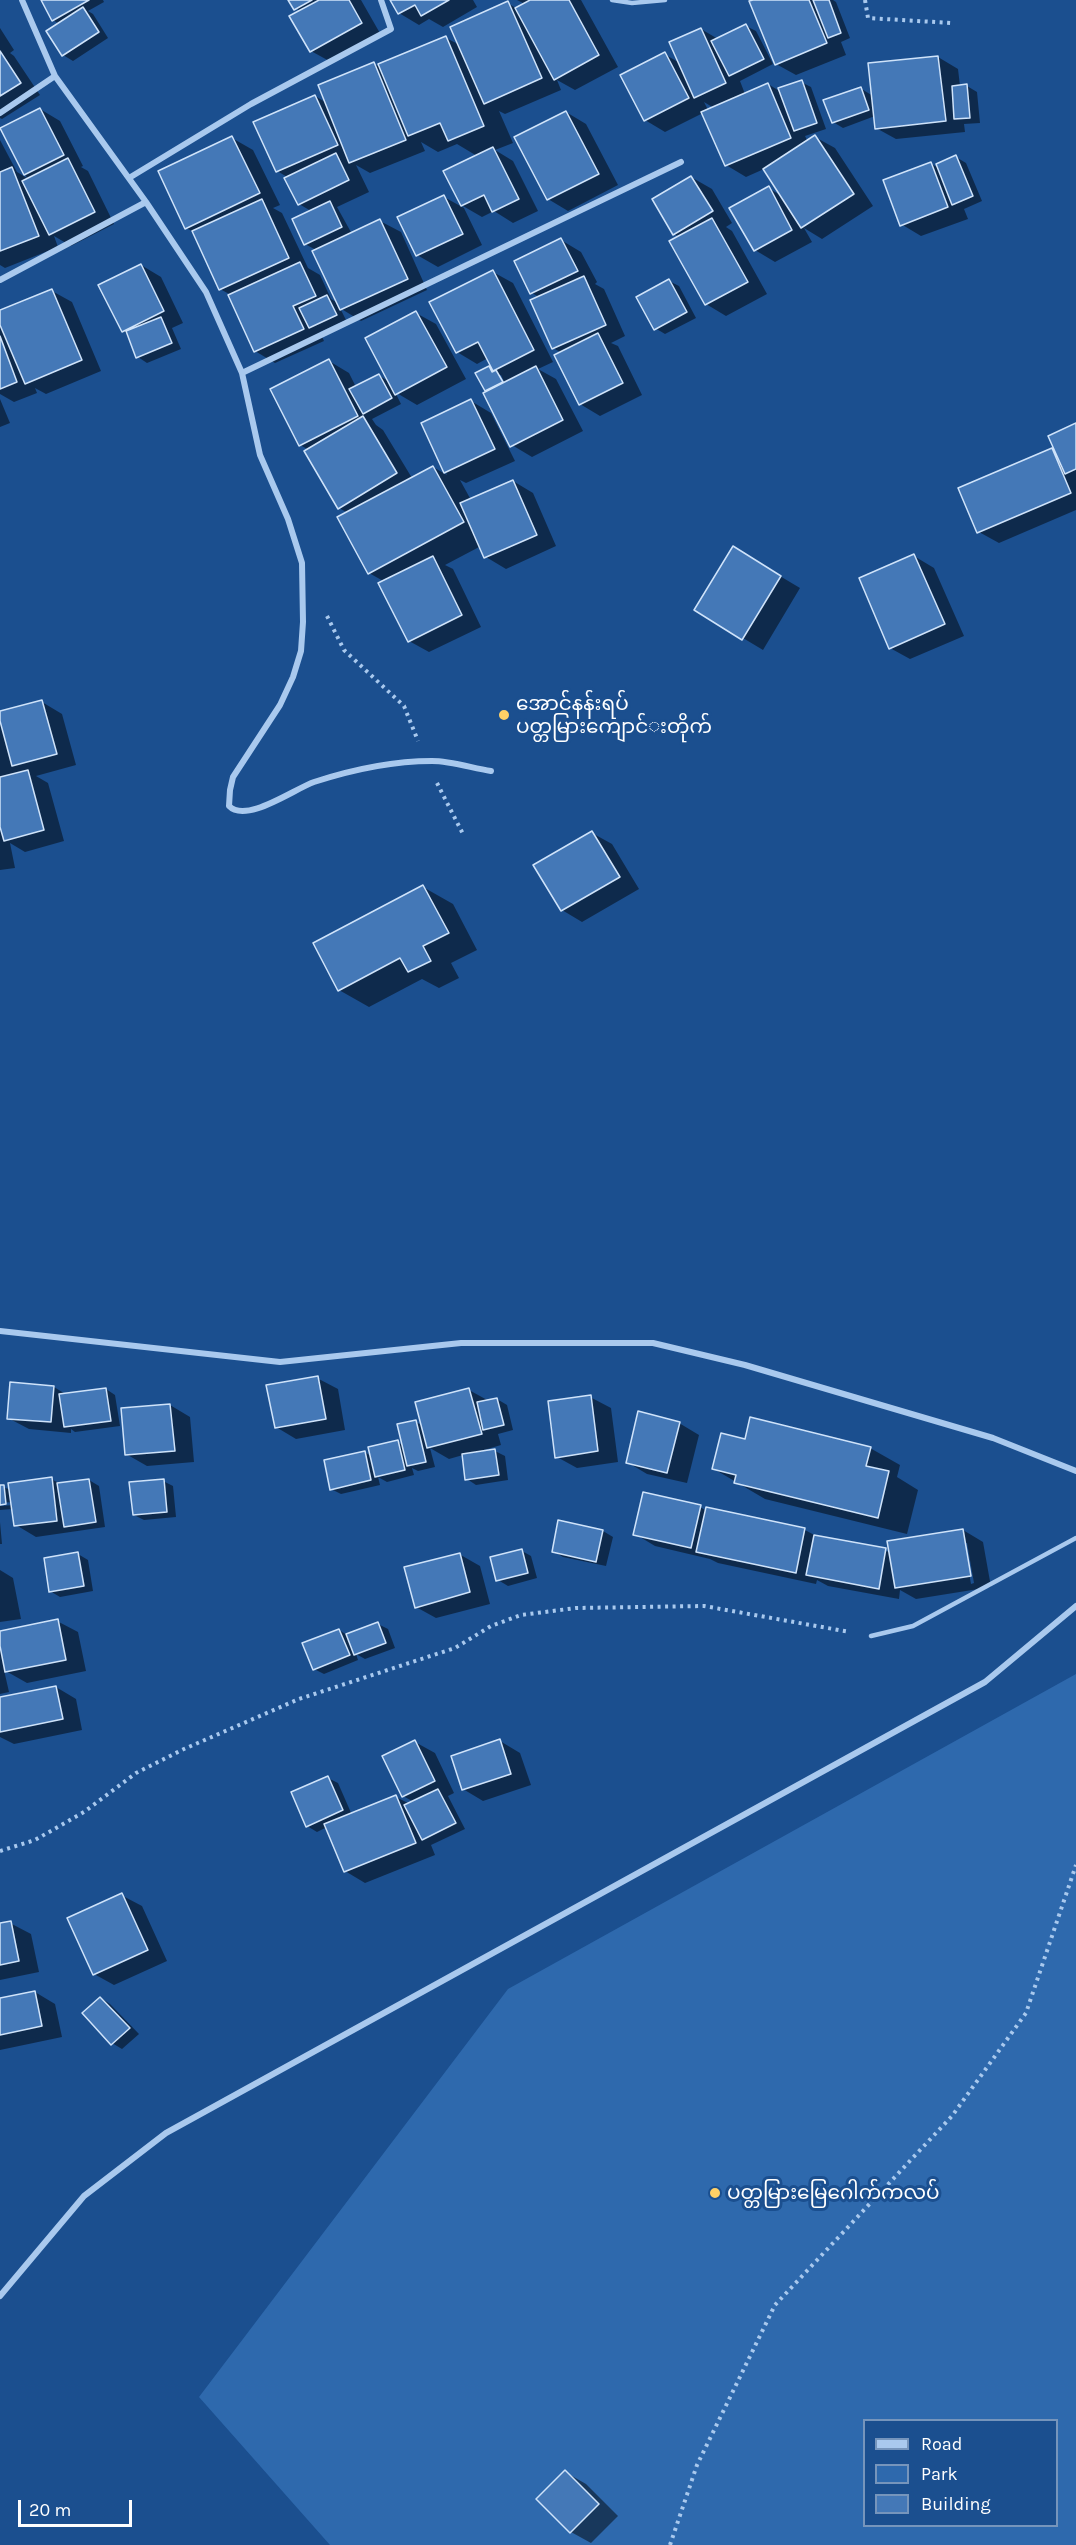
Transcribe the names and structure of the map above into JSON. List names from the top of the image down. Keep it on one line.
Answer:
{"places":["အောင်နန်းရပ် ပတ္တမြား‌ကျောင်‌းတိုက်","ပတ္တမြားမြေဂေါက်ကလပ်"],"legend":["Road","Park","Building"],"scale_bar":"20 m"}
